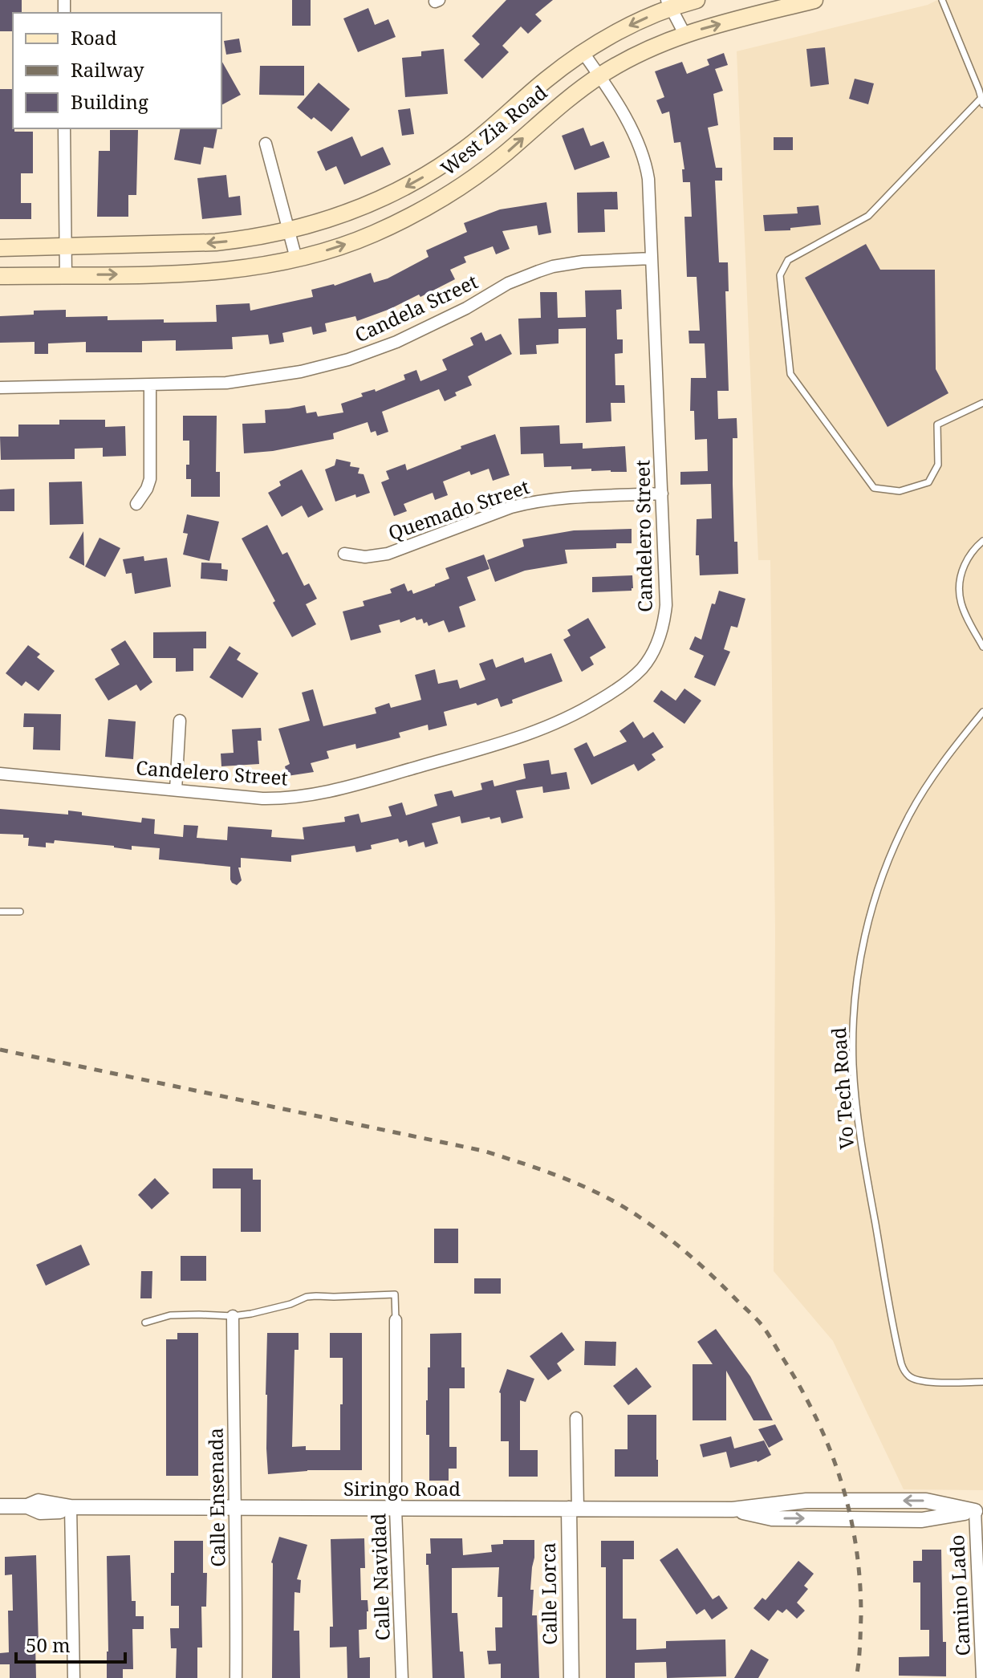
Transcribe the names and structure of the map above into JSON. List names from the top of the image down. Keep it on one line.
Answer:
{"streets":{"main road":["West Zia Road"],"street":["Candela Street","Quemado Street","Candelero Street","Siringo Road","Calle Ensenada","Calle Navidad","Calle Lorca","Camino Lado"],"lane":["Vo Tech Road"]},"crossings":[["West Zia Road","Candelero Street"],["Candela Street","Candelero Street"],["Quemado Street","Candelero Street"],["Siringo Road","Calle Ensenada"],["Siringo Road","Calle Navidad"],["Siringo Road","Calle Lorca"],["Siringo Road","Camino Lado"]],"legend":["Road","Railway","Building"],"scale_bar":"50 m"}
